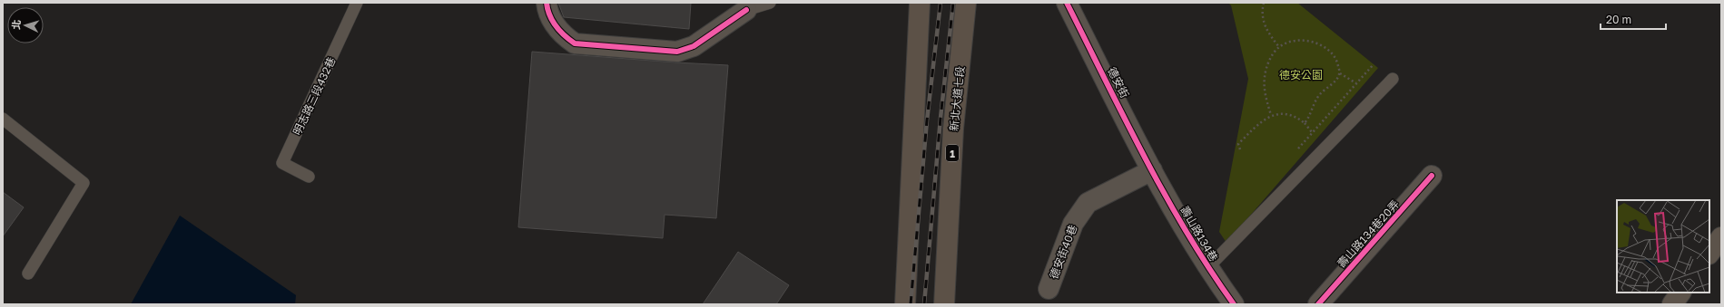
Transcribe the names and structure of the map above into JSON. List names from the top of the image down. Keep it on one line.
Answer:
{"streets":{"main road":["新北大道七段","1"],"street":["德安街","壽山路134巷","壽山路134巷20弄","德安街40巷"],"lane":["明志路三段432巷"]},"crossings":[["德安街","壽山路134巷"],["德安街","德安街40巷"],["壽山路134巷","德安街40巷"]],"parks":["德安公園"],"scale_bar":"20 m","north":"left"}
